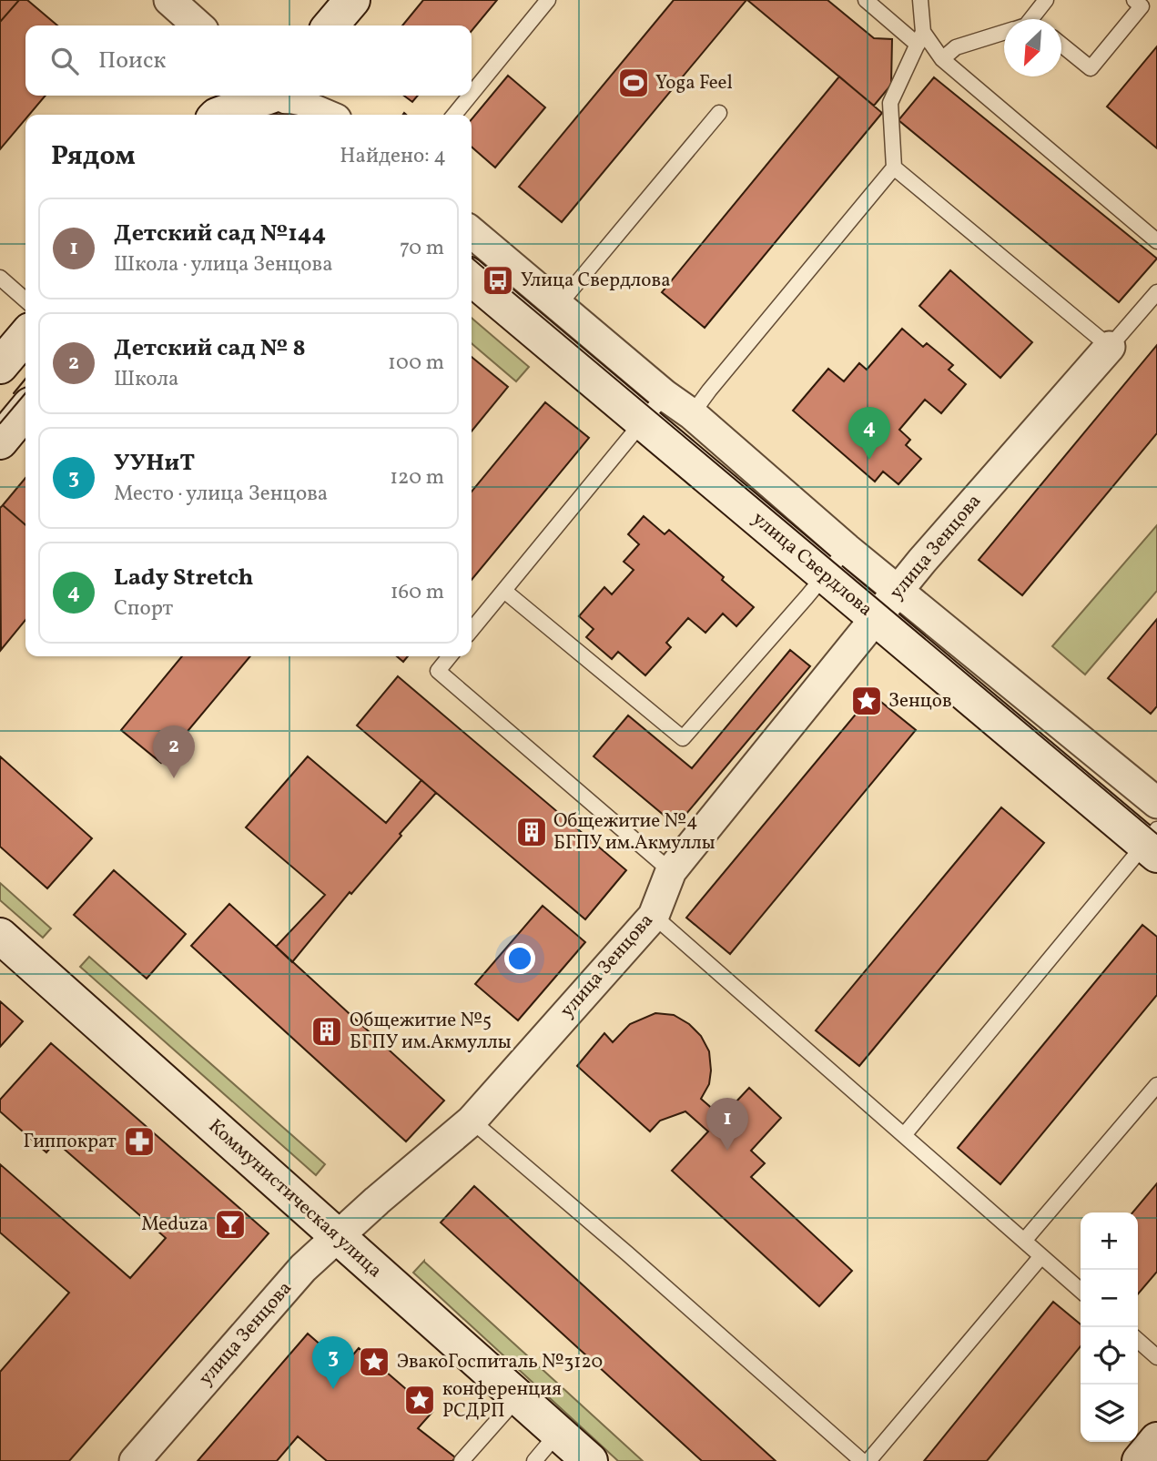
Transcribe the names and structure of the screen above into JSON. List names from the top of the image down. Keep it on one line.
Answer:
{"streets":{"street":["улица Зенцова","улица Свердлова","Коммунистическая улица"]},"crossings":[["улица Зенцова","улица Свердлова"],["улица Зенцова","Коммунистическая улица"]],"places":{"sports":["Yoga Feel"],"bus stop":["Улица Свердлова"],"place":["Зенцов","ЭвакоГоспиталь №3120","конференция РСДРП"],"building":["Общежитие №4 БГПУ им.Акмуллы","Общежитие №5 БГПУ им.Акмуллы"],"pharmacy":["Гиппократ"],"bar":["Meduza"]},"north":"bottom left","page":{"search":"Поиск","heading":["Рядом","Найдено: 4"],"list":[{"mark":"1","name":"Детский сад №144","note":"Школа · улица Зенцова","value":"70 m"},{"mark":"2","name":"Детский сад № 8","note":"Школа","value":"100 m"},{"mark":"3","name":"УУНиТ","note":"Место · улица Зенцова","value":"120 m"},{"mark":"4","name":"Lady Stretch","note":"Спорт","value":"160 m"}],"pins":["4","2","1","3"],"map_buttons":["+","−"]}}
